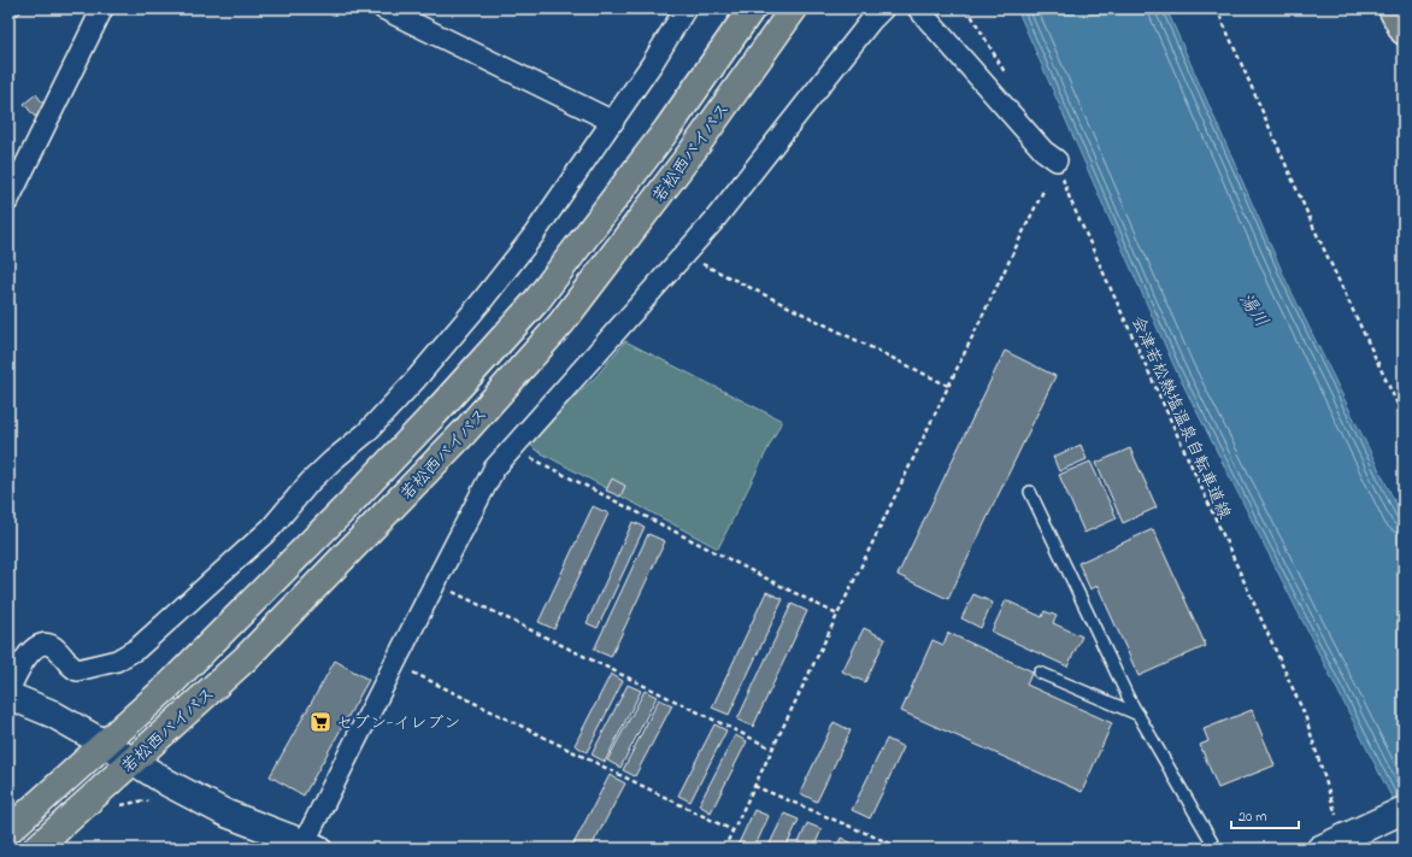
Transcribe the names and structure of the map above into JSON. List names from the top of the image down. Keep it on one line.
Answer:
{"streets":{"main road":["若松西バイパス"],"path":["会津若松熱塩温泉自転車道線"]},"water":["湯川"],"places":{"supermarket":["セブン-イレブン"]},"scale_bar":"20 m"}
